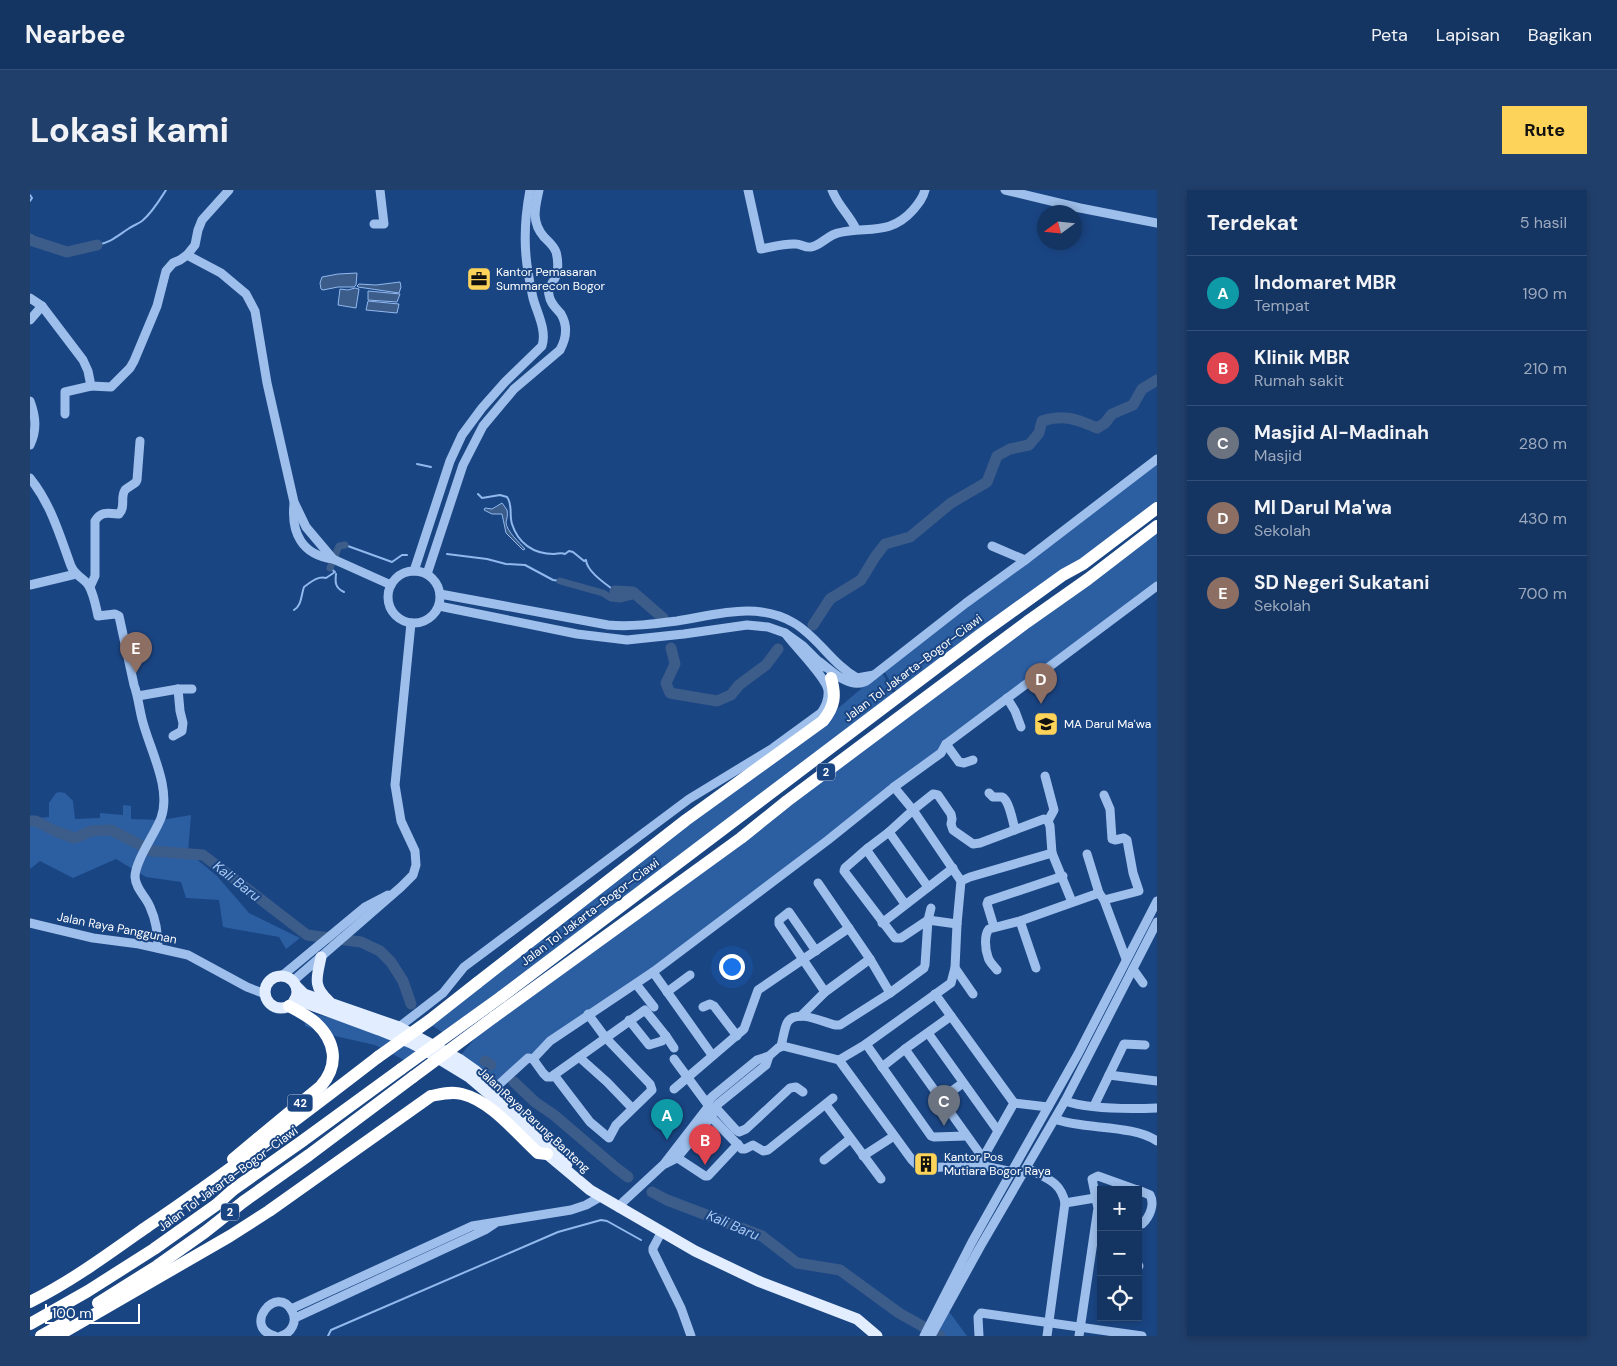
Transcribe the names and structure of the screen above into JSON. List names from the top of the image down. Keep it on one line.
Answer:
{"streets":{"highway":["Jalan Tol Jakarta–Bogor–Ciawi","2","42"],"main road":["Jalan Raya Parung Banteng"],"street":["Jalan Raya Panggunan"]},"crossings":[["Jalan Raya Panggunan","42"],["Jalan Raya Panggunan","Jalan Raya Parung Banteng"],["42","Jalan Raya Parung Banteng"]],"water":["Kali Baru"],"places":{"office":["Kantor Pemasaran Summarecon Bogor"],"school or university":["MA Darul Ma'wa"],"building":["Kantor Pos Mutiara Bogor Raya"]},"scale_bar":"100 m","north":"left","page":{"header":"Nearbee","nav":["Peta","Lapisan","Bagikan"],"buttons":"Rute","title":"Lokasi kami","heading":["Terdekat","5 hasil"],"list":[{"mark":"A","name":"Indomaret MBR","note":"Tempat","value":"190 m"},{"mark":"B","name":"Klinik MBR","note":"Rumah sakit","value":"210 m"},{"mark":"C","name":"Masjid Al-Madinah","note":"Masjid","value":"280 m"},{"mark":"D","name":"MI Darul Ma'wa","note":"Sekolah","value":"430 m"},{"mark":"E","name":"SD Negeri Sukatani","note":"Sekolah","value":"700 m"}],"pins":["E","D","C","A","B"],"map_buttons":["+","−"],"scale":"100 m"}}
